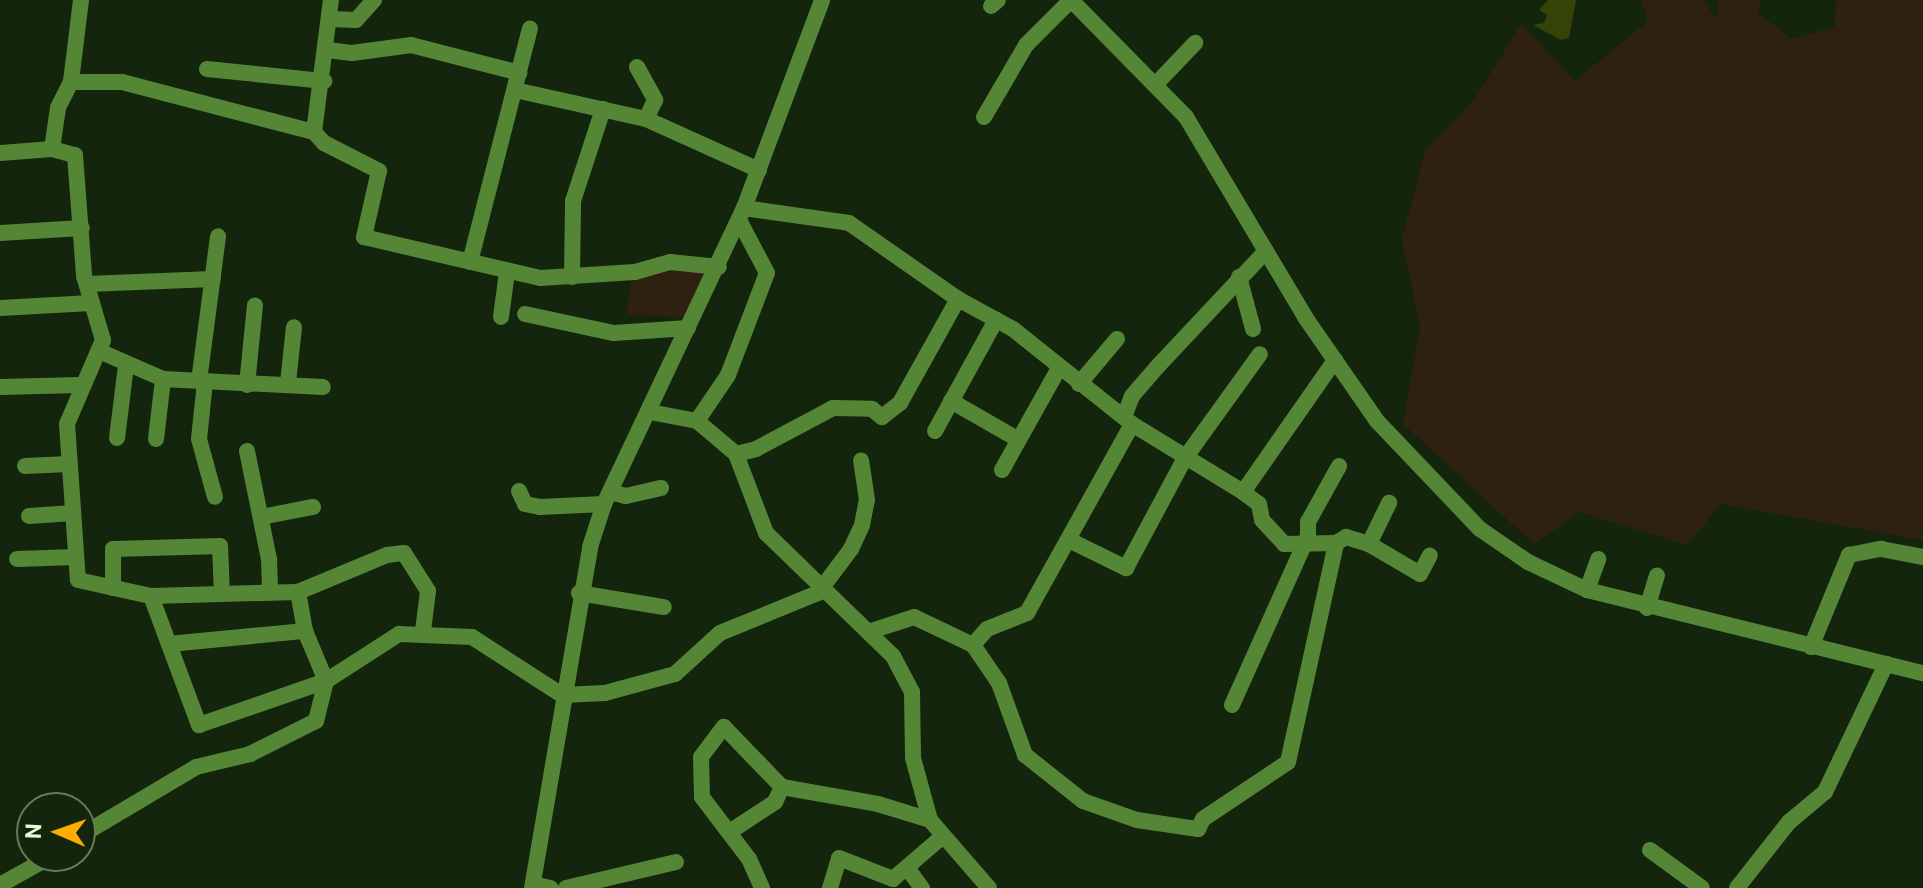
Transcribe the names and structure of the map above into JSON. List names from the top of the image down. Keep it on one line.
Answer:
{"north":"left"}
